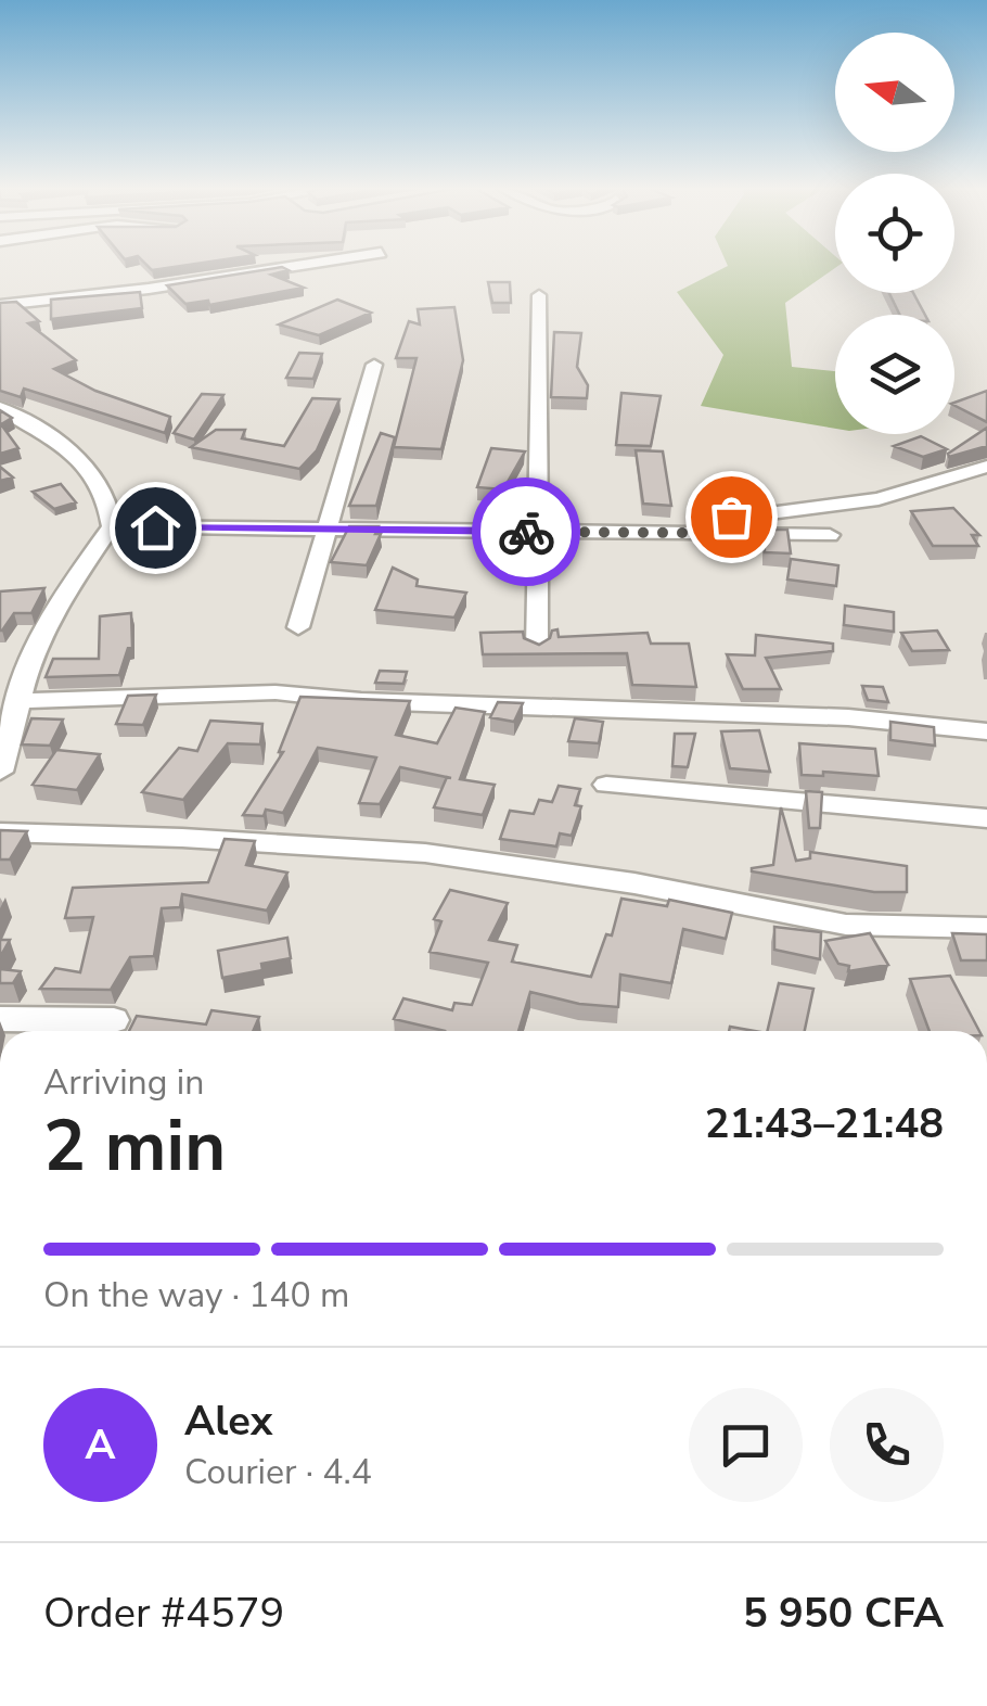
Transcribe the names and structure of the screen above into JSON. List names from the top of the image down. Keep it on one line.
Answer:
{"north":"left","page":{"heading":["2 min","Arriving in","21:43–21:48"],"panel":["Alex","Courier · 4.4","Order #4579","5 950 CFA"],"bar":"On the way · 140 m","round":"A"}}
